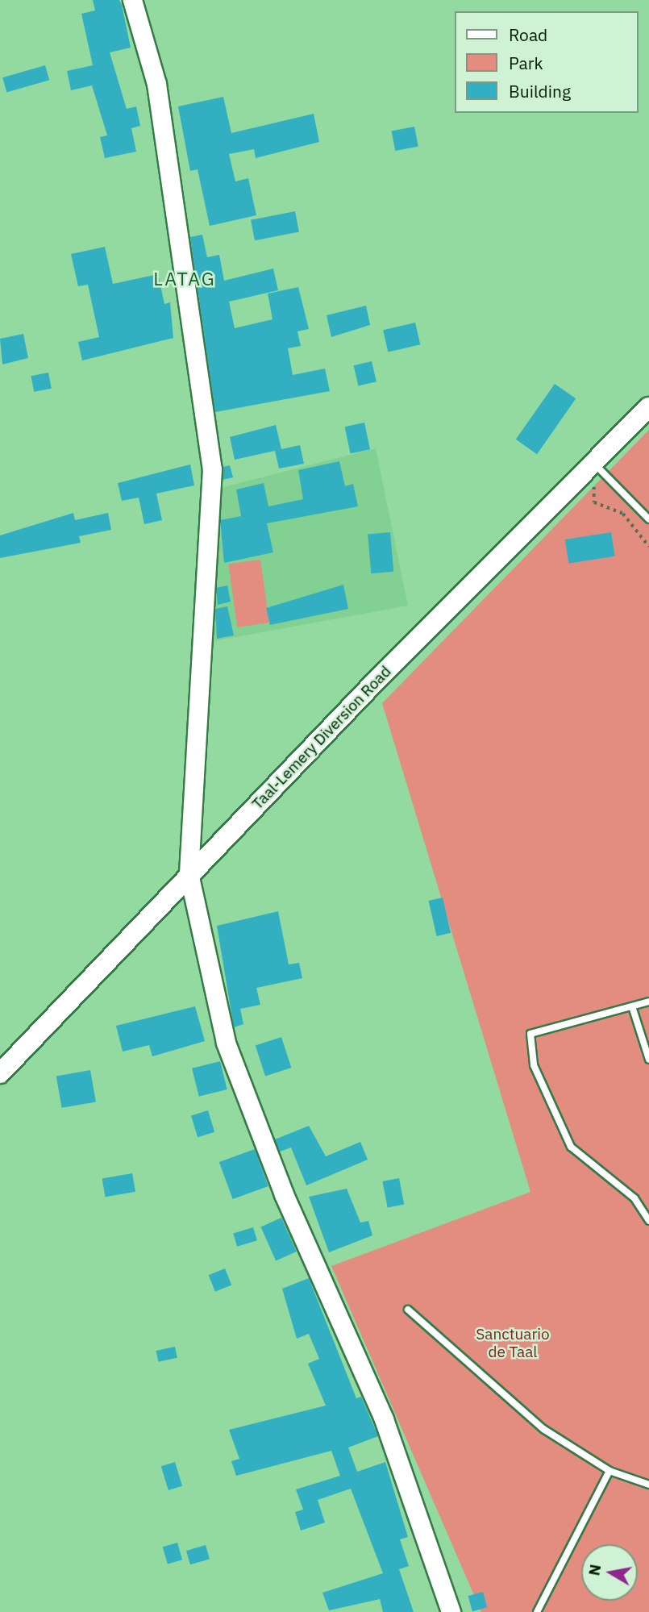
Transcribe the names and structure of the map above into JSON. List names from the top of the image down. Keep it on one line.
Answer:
{"streets":{"main road":["Taal-Lemery Diversion Road"]},"districts":["LATAG"],"parks":["Sanctuario de Taal"],"legend":["Road","Park","Building"],"north":"left"}
